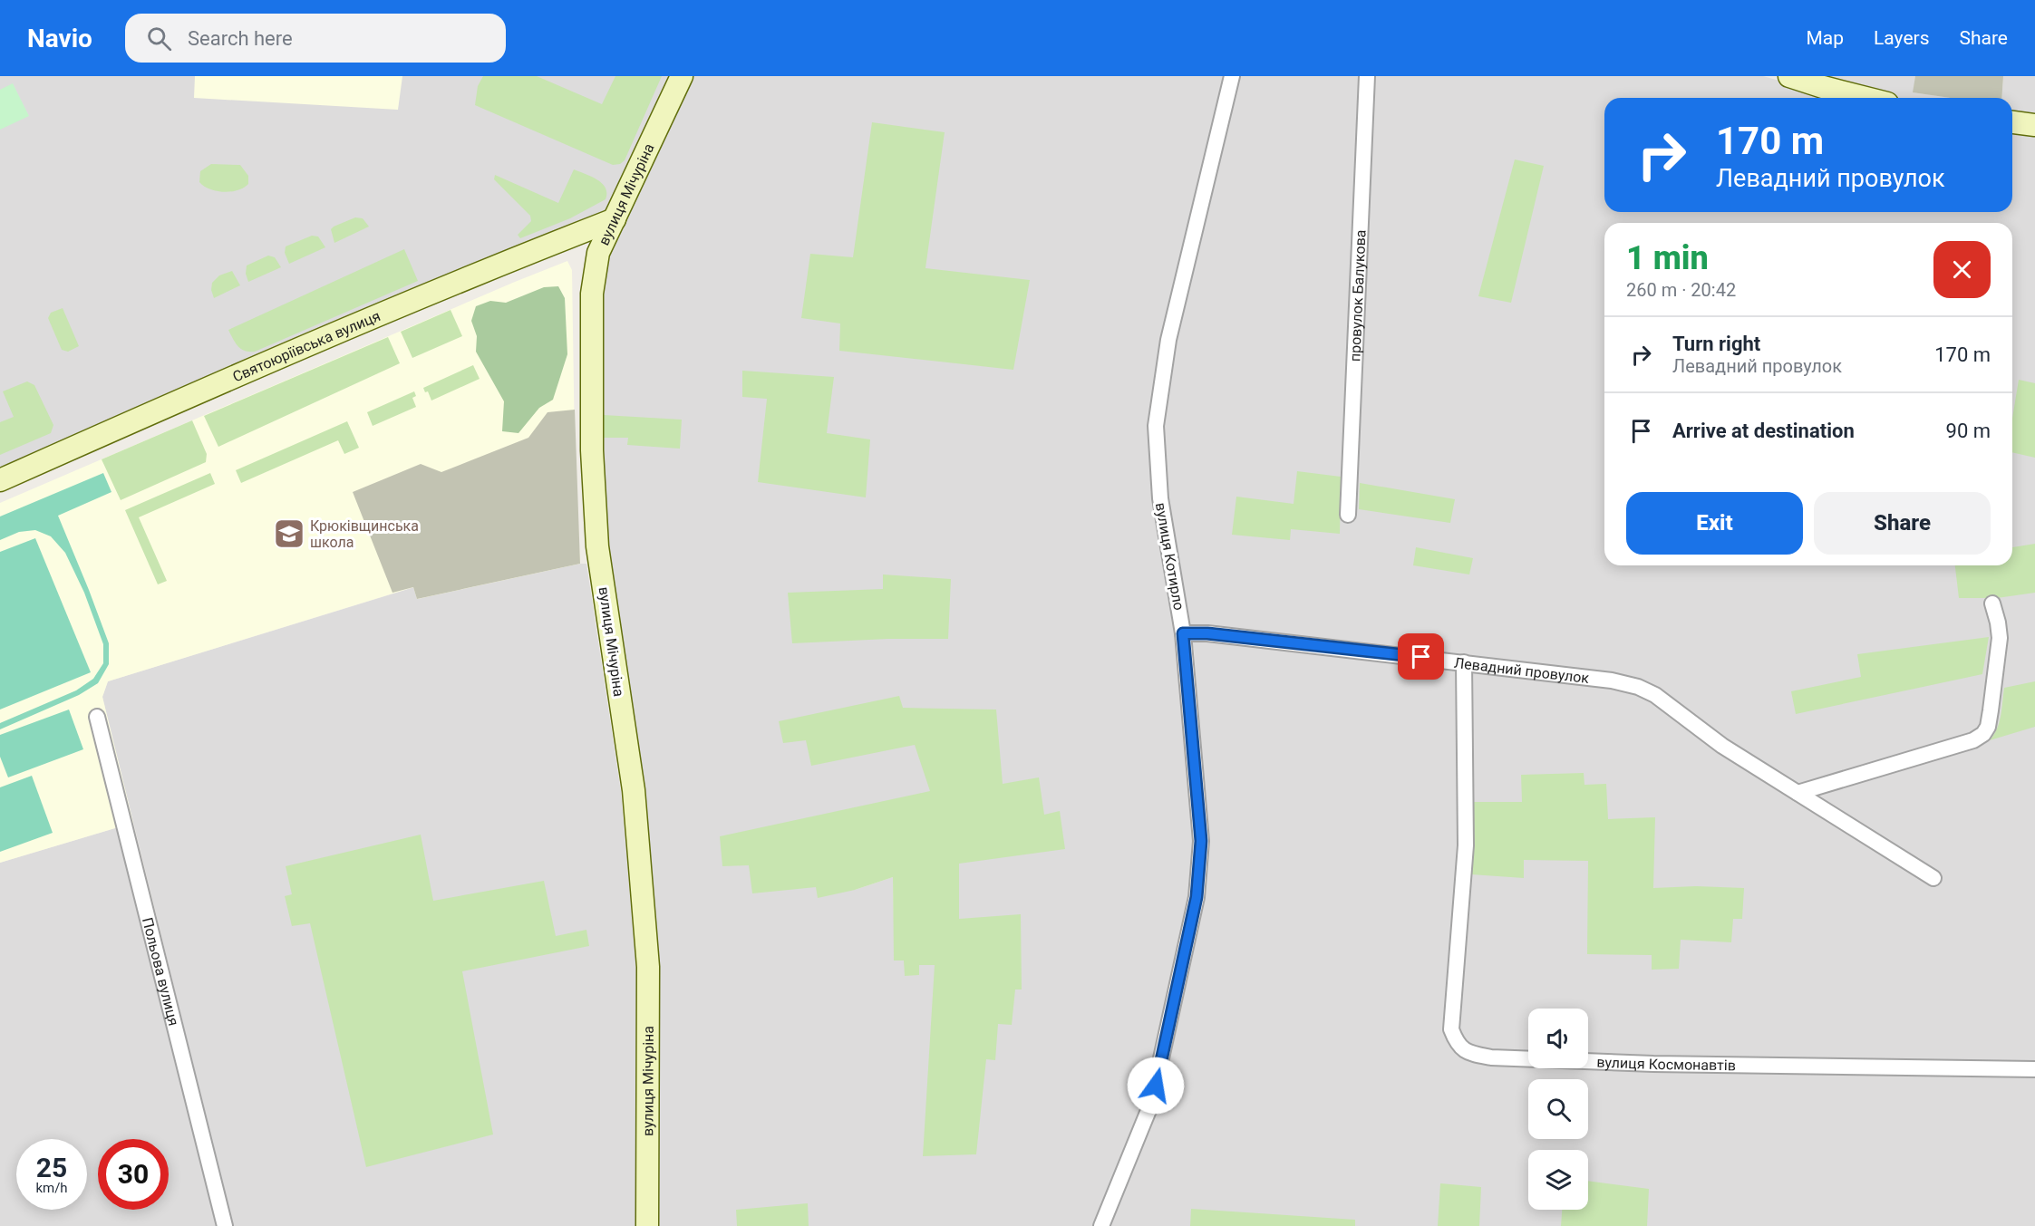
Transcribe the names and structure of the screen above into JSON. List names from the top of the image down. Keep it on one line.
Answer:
{"streets":{"street":["вулиця Мічуріна","провулок Балукова","Святоюріївська вулиця","вулиця Котирло","Левадний провулок","Польова вулиця","вулиця Космонавтів"]},"crossings":[["вулиця Мічуріна","Святоюріївська вулиця"],["вулиця Котирло","Левадний провулок"],["Левадний провулок","вулиця Космонавтів"]],"places":{"school or university":["Крюківщинська школа"]},"page":{"header":"Navio","search":"Search here","nav":["Map","Layers","Share"],"turn":["170 m","Левадний провулок"],"heading":["1 min","260 m · 20:42"],"list":[{"name":"Turn right","note":"Левадний провулок","value":"170 m"},{"name":"Arrive at destination","value":"90 m"}],"buttons":["Exit","Share"],"speed":"25 km/h","limit":"30"}}
